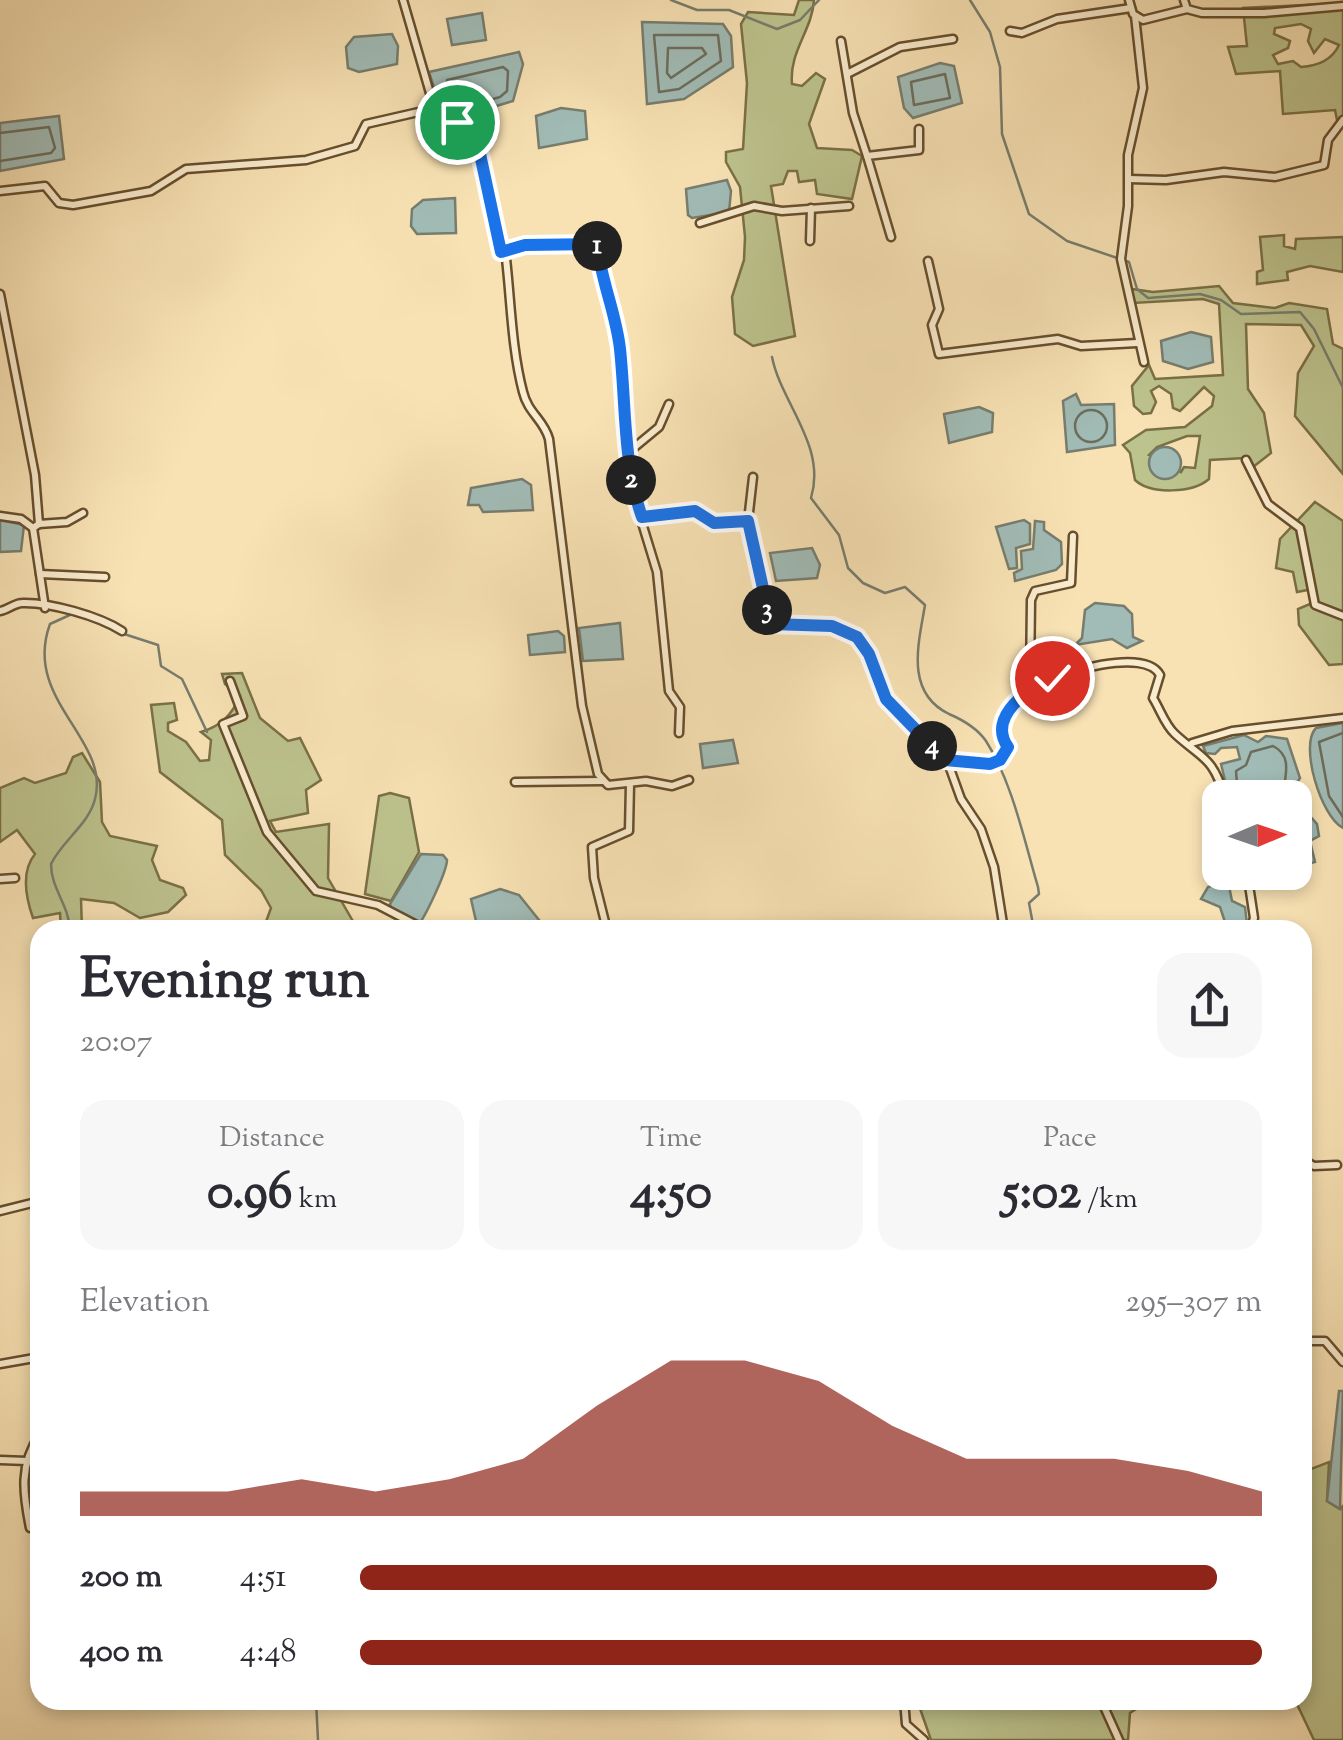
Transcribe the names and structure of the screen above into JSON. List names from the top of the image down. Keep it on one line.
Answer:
{"north":"right","page":{"pins":["1","2","3","4"],"heading":["Evening run","20:07"],"stats":[["Distance","0.96 km"],["Time","4:50"],["Pace","5:02 /km"]],"chart":["Elevation","295–307 m"],"list":[{"name":"200 m","note":"4:51"},{"name":"400 m","note":"4:48"}]}}
